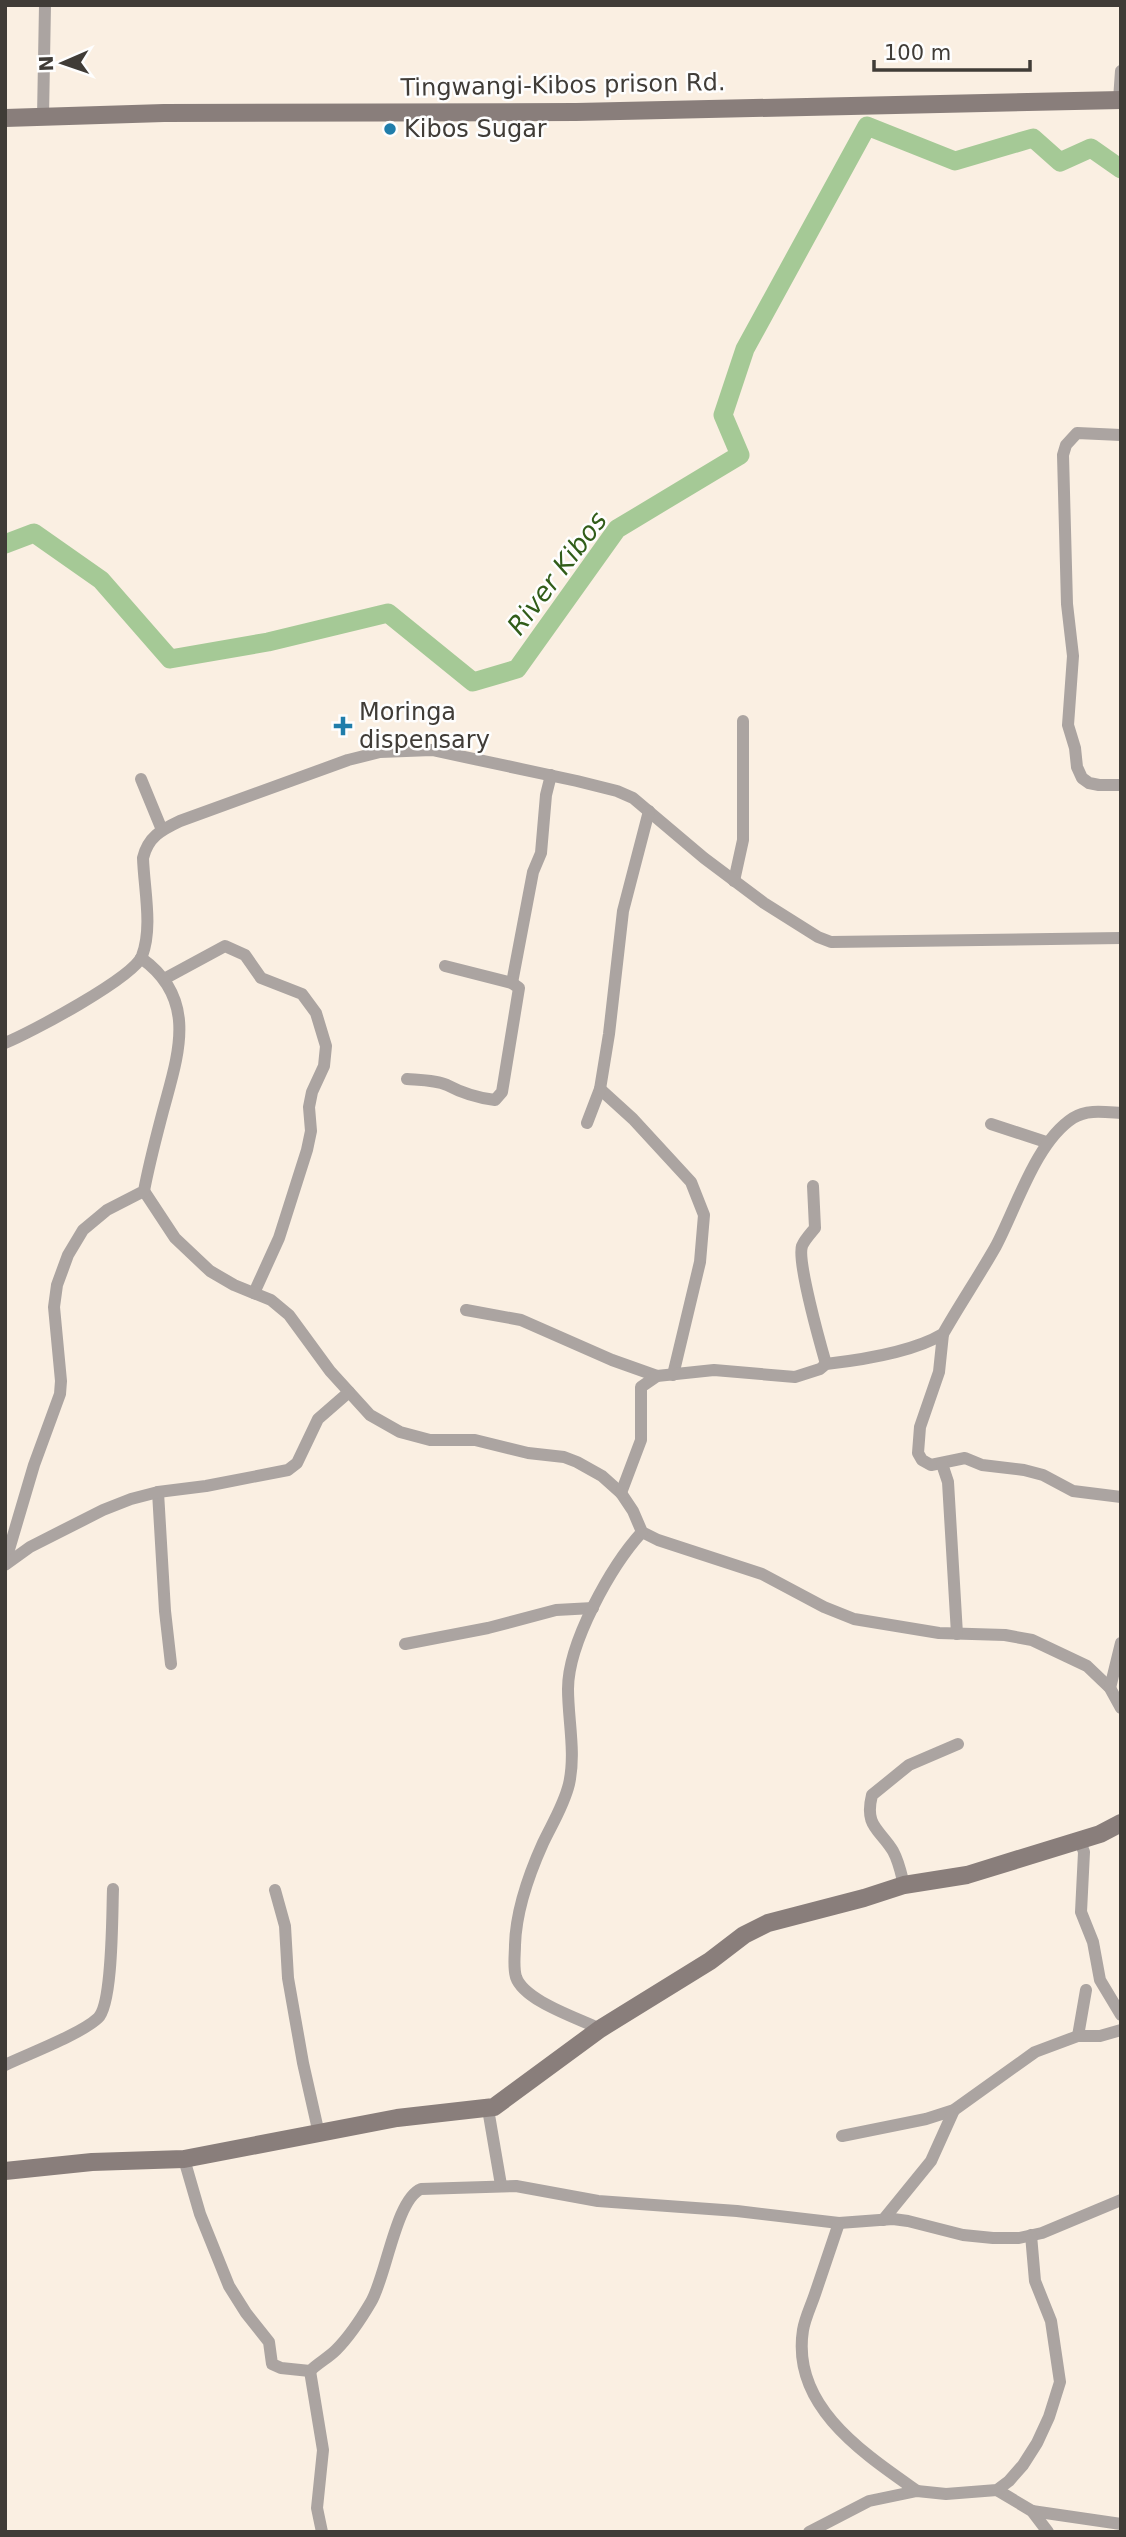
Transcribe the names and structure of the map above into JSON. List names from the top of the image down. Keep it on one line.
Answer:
{"streets":{"street":["Tingwangi-Kibos prison Rd."]},"water":["River Kibos"],"places":{"other":["Kibos Sugar"],"health":["Moringa dispensary"]},"scale_bar":"100 m","north":"left"}
